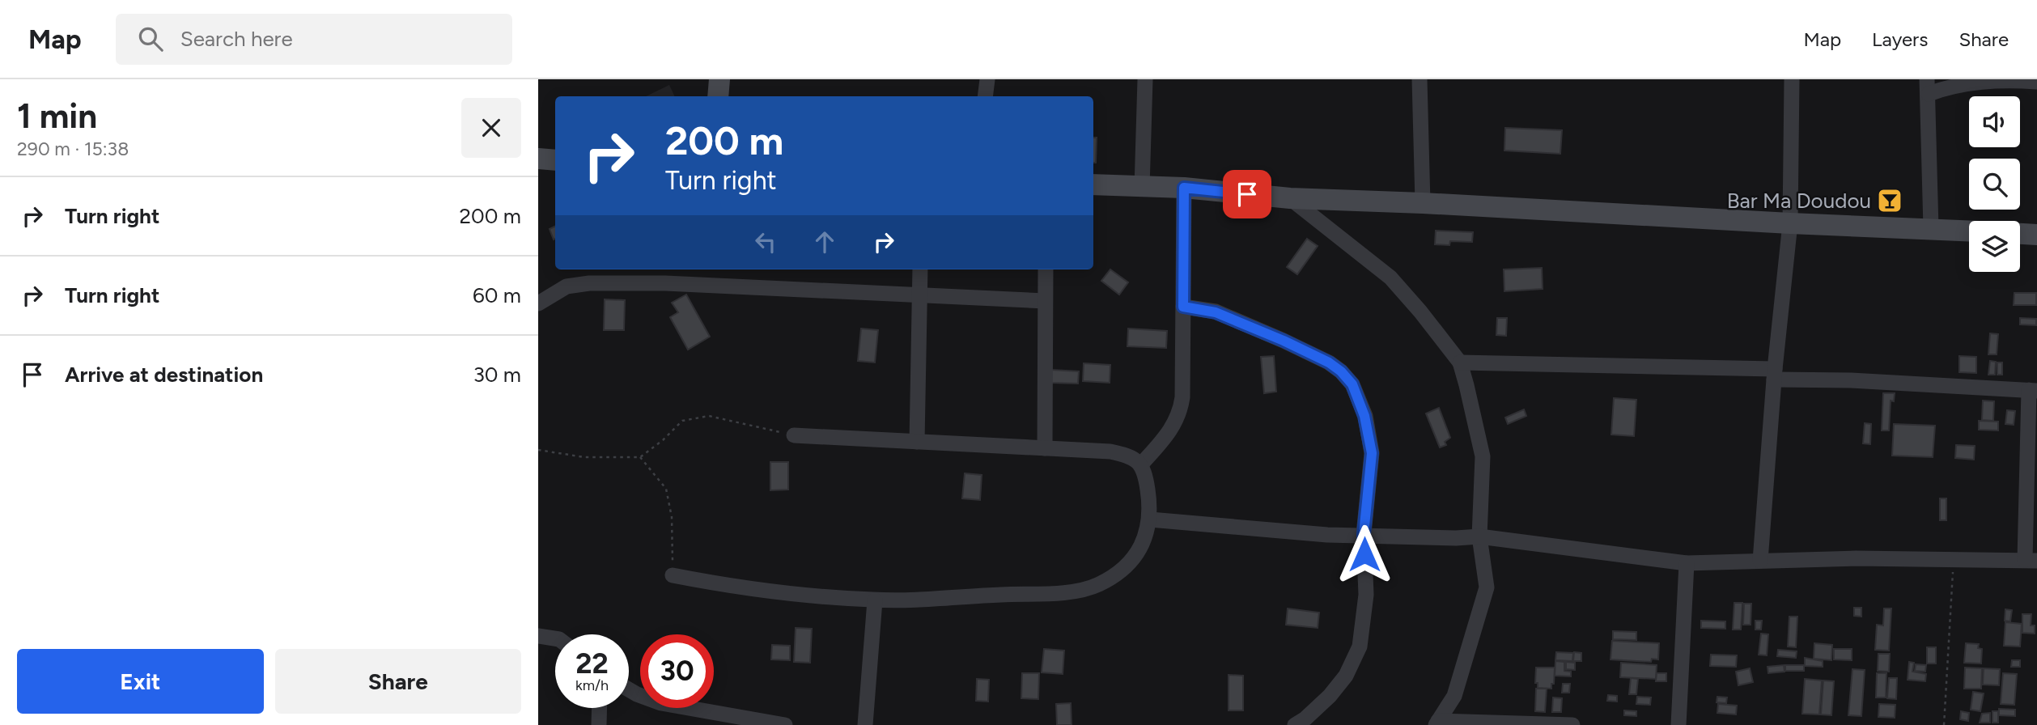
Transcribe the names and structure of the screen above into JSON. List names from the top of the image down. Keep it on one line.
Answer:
{"places":{"bar":["Bar Ma Doudou"]},"page":{"header":"Map","search":"Search here","nav":["Map","Layers","Share"],"heading":["1 min","290 m · 15:38"],"turn":["200 m","Turn right"],"list":[{"name":"Turn right","value":"200 m"},{"name":"Turn right","value":"60 m"},{"name":"Arrive at destination","value":"30 m"}],"speed":"22 km/h","limit":"30","buttons":["Exit","Share"]}}
